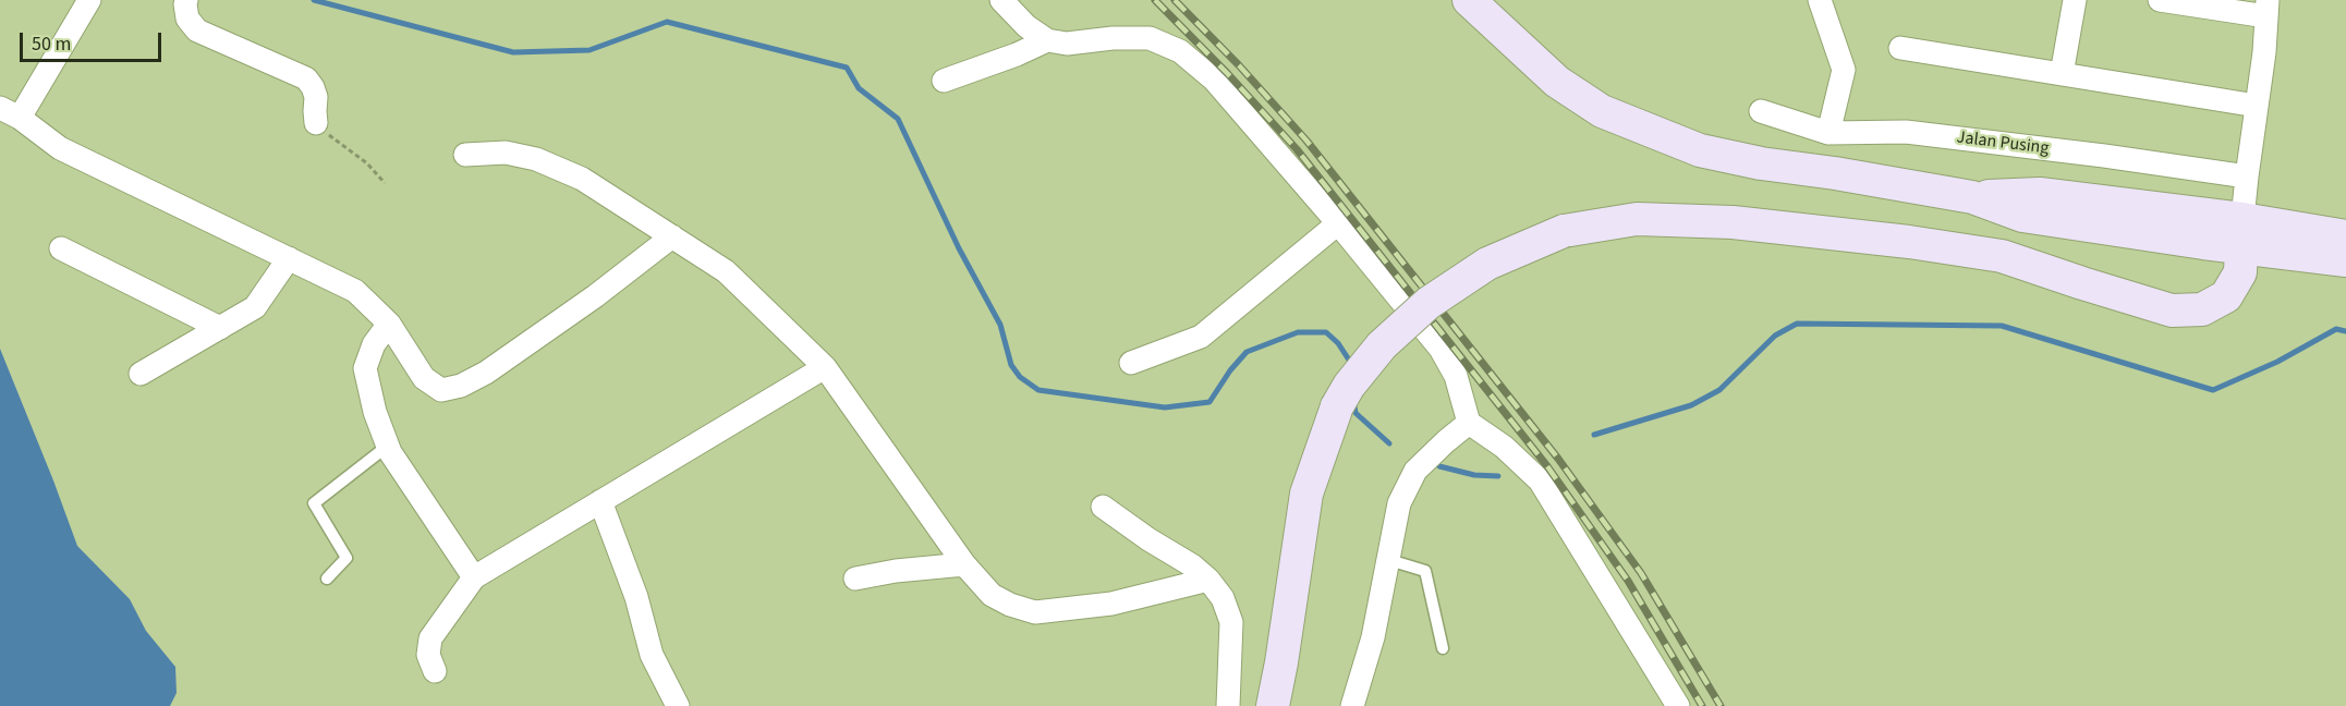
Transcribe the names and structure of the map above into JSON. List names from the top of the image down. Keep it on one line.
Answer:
{"streets":{"street":["Jalan Pusing"]},"scale_bar":"50 m"}
